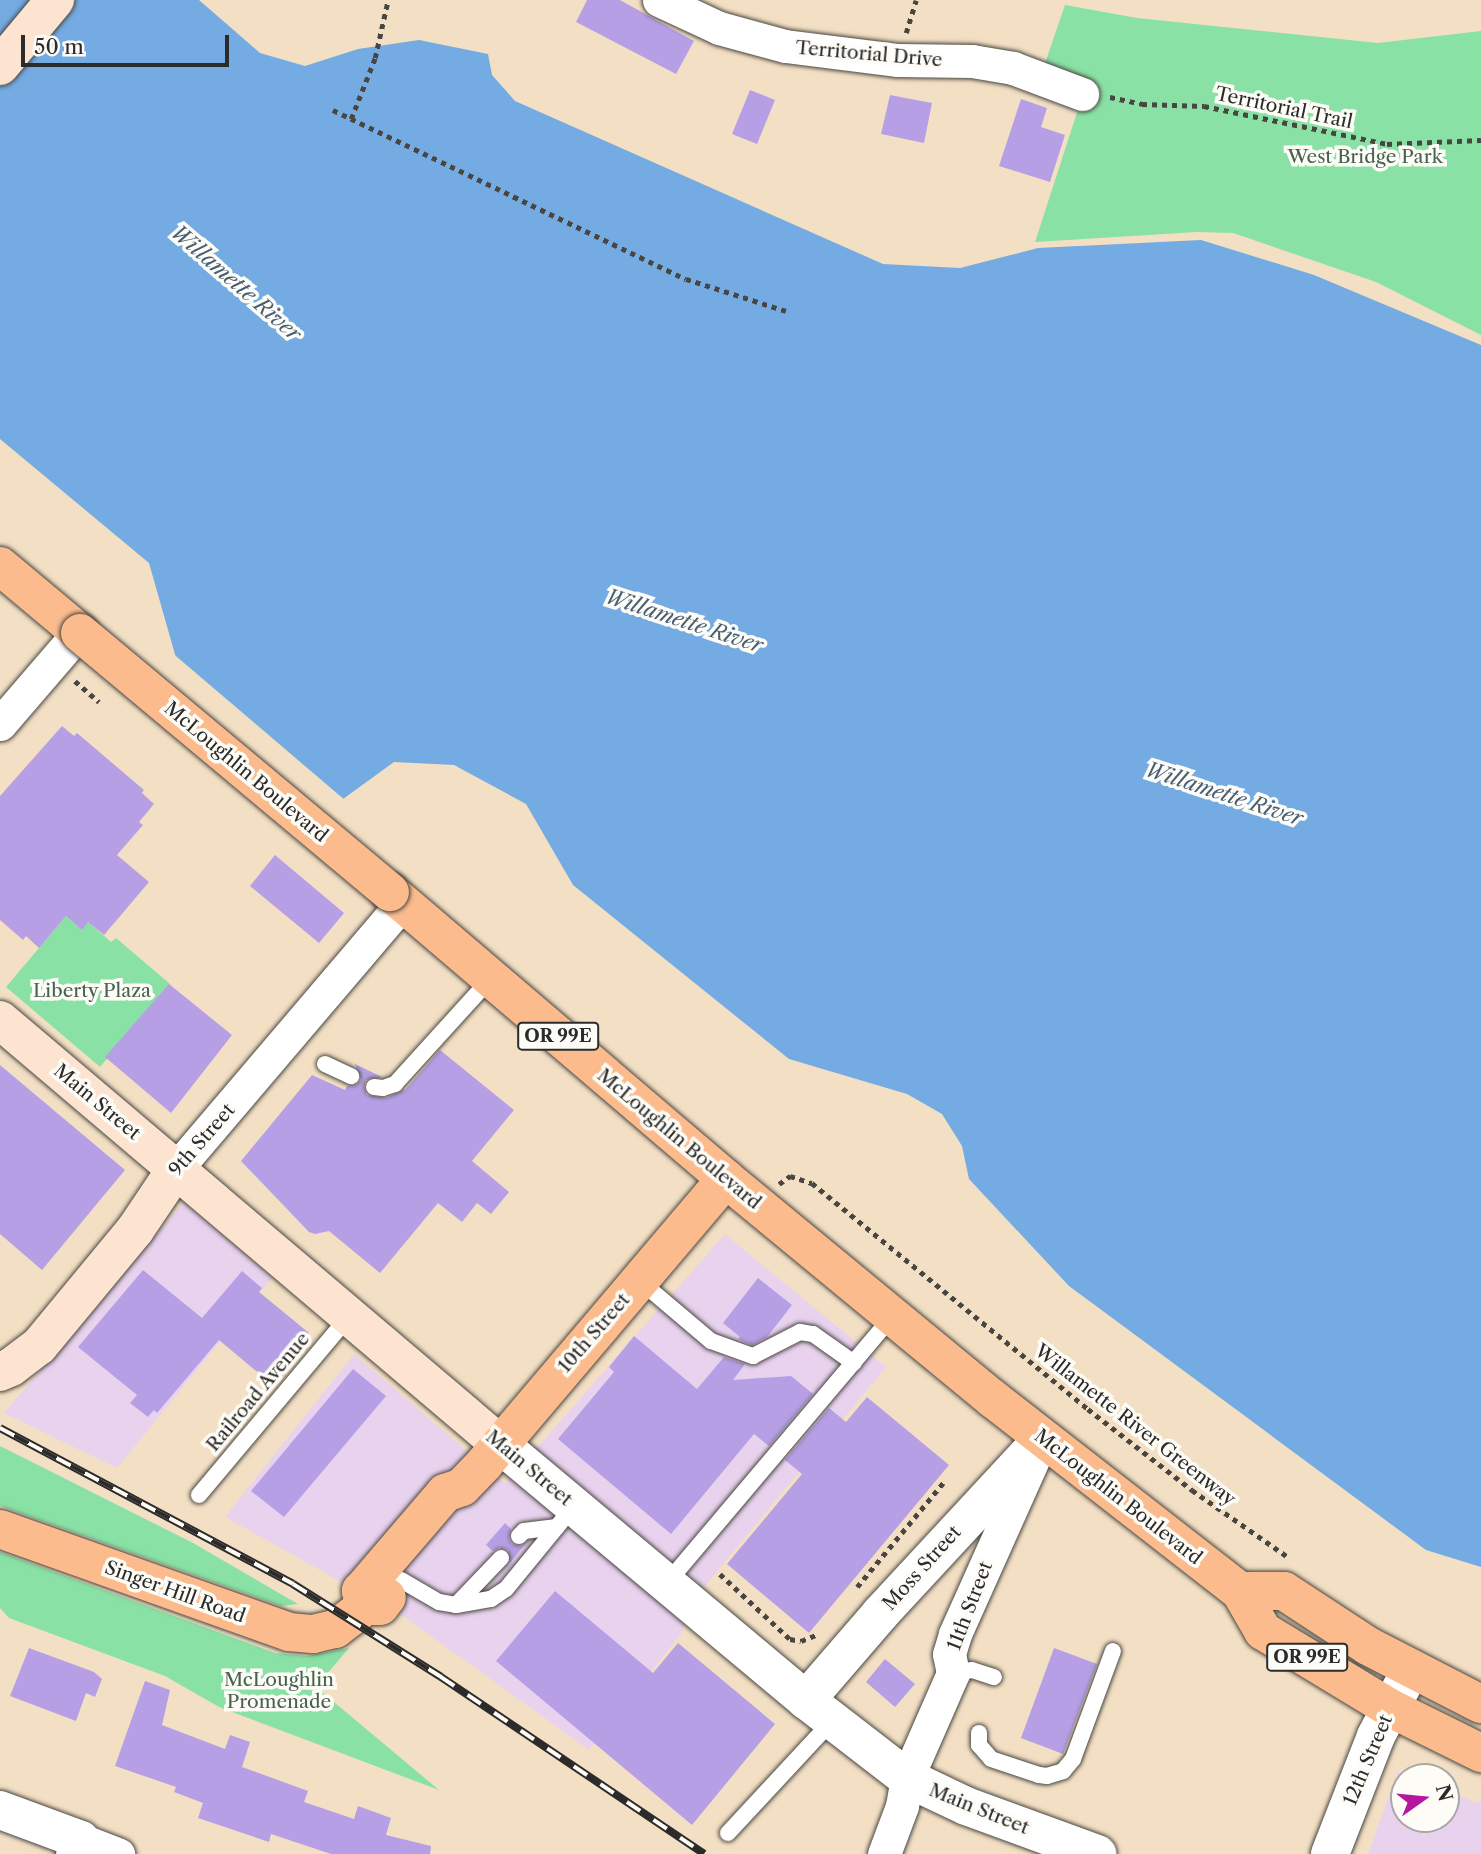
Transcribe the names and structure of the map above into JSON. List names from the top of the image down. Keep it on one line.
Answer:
{"streets":{"main road":["McLoughlin Boulevard","OR 99E","Main Street","9th Street","10th Street","Singer Hill Road"],"street":["Territorial Drive","Moss Street","11th Street","12th Street"],"lane":["Railroad Avenue"],"path":["Territorial Trail","Willamette River Greenway"]},"crossings":[["Territorial Drive","Territorial Trail"],["McLoughlin Boulevard","OR 99E"],["McLoughlin Boulevard","9th Street"],["McLoughlin Boulevard","10th Street"],["McLoughlin Boulevard","Moss Street"],["McLoughlin Boulevard","11th Street"],["McLoughlin Boulevard","12th Street"],["OR 99E","12th Street"],["Main Street","9th Street"],["Main Street","10th Street"],["Main Street","Railroad Avenue"],["Main Street","Moss Street"],["Main Street","11th Street"],["10th Street","Singer Hill Road"],["Moss Street","11th Street"]],"water":["Willamette River"],"parks":["West Bridge Park","Liberty Plaza","McLoughlin Promenade"],"scale_bar":"50 m","north":"right"}
